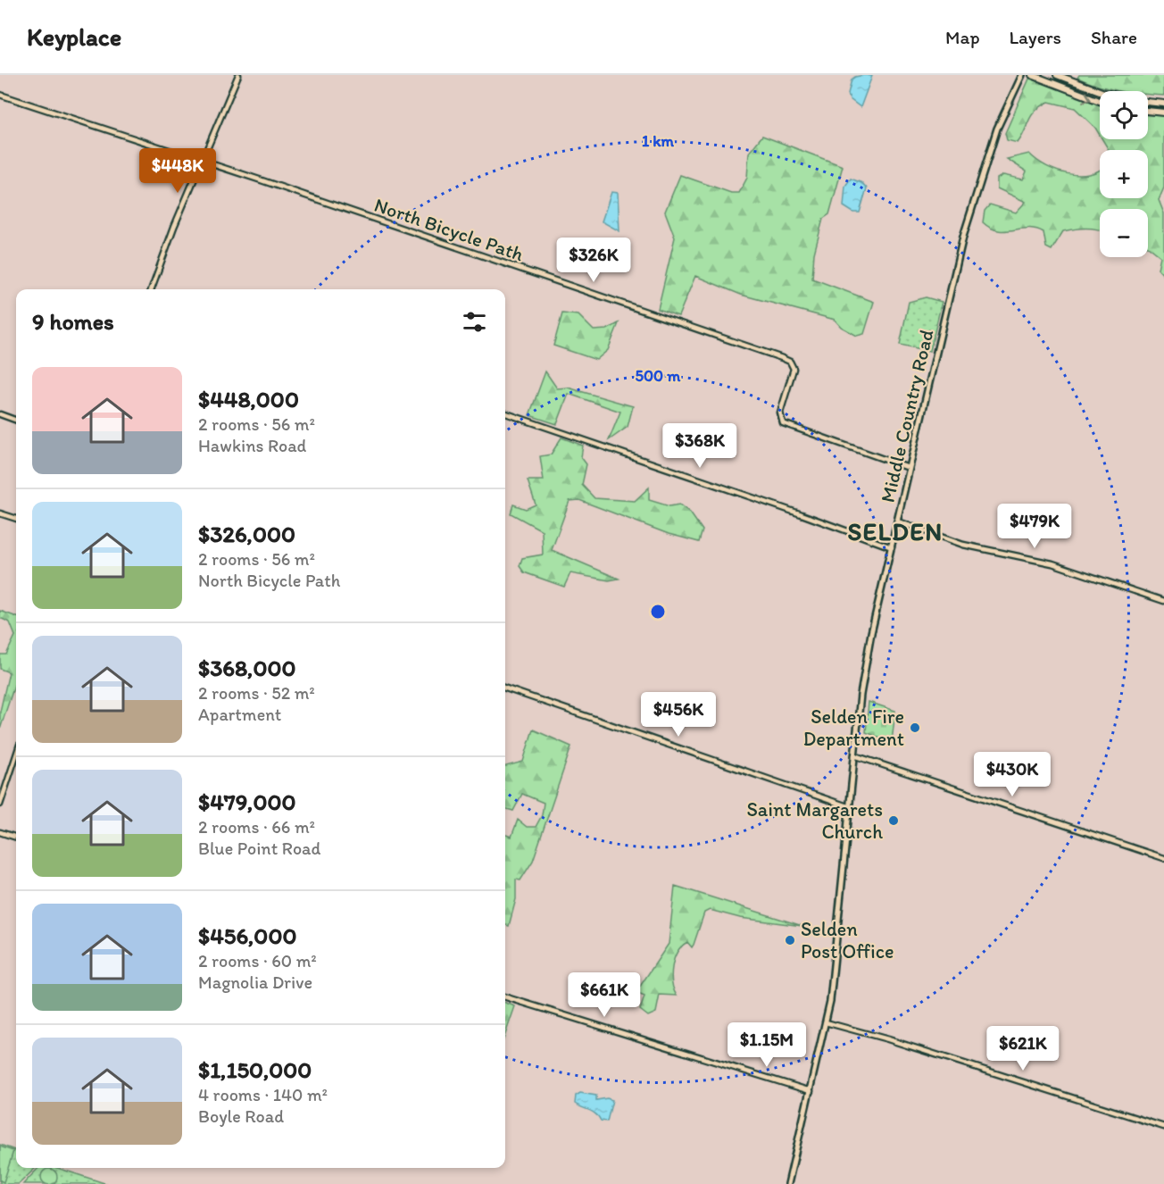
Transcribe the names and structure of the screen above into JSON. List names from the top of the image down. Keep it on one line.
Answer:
{"streets":{"main road":["Middle Country Road"],"street":["North Bicycle Path"]},"crossings":[["North Bicycle Path","Middle Country Road"]],"districts":["SELDEN"],"places":["Selden Fire Department","Saint Margarets Church","Selden Post Office"],"page":{"header":"Keyplace","nav":["Map","Layers","Share"],"map_buttons":["+","−"],"price":["$448K","$326K","$368K","$479K","$456K","$430K","$661K","$1.15M","$621K"],"heading":"9 homes","list":[{"name":"$448,000","note":"2 rooms · 56 m² · Hawkins Road"},{"name":"$326,000","note":"2 rooms · 56 m² · North Bicycle Path"},{"name":"$368,000","note":"2 rooms · 52 m² · Apartment"},{"name":"$479,000","note":"2 rooms · 66 m² · Blue Point Road"},{"name":"$456,000","note":"2 rooms · 60 m² · Magnolia Drive"},{"name":"$1,150,000","note":"4 rooms · 140 m² · Boyle Road"}]},"rings":["1 km","500 m"]}
